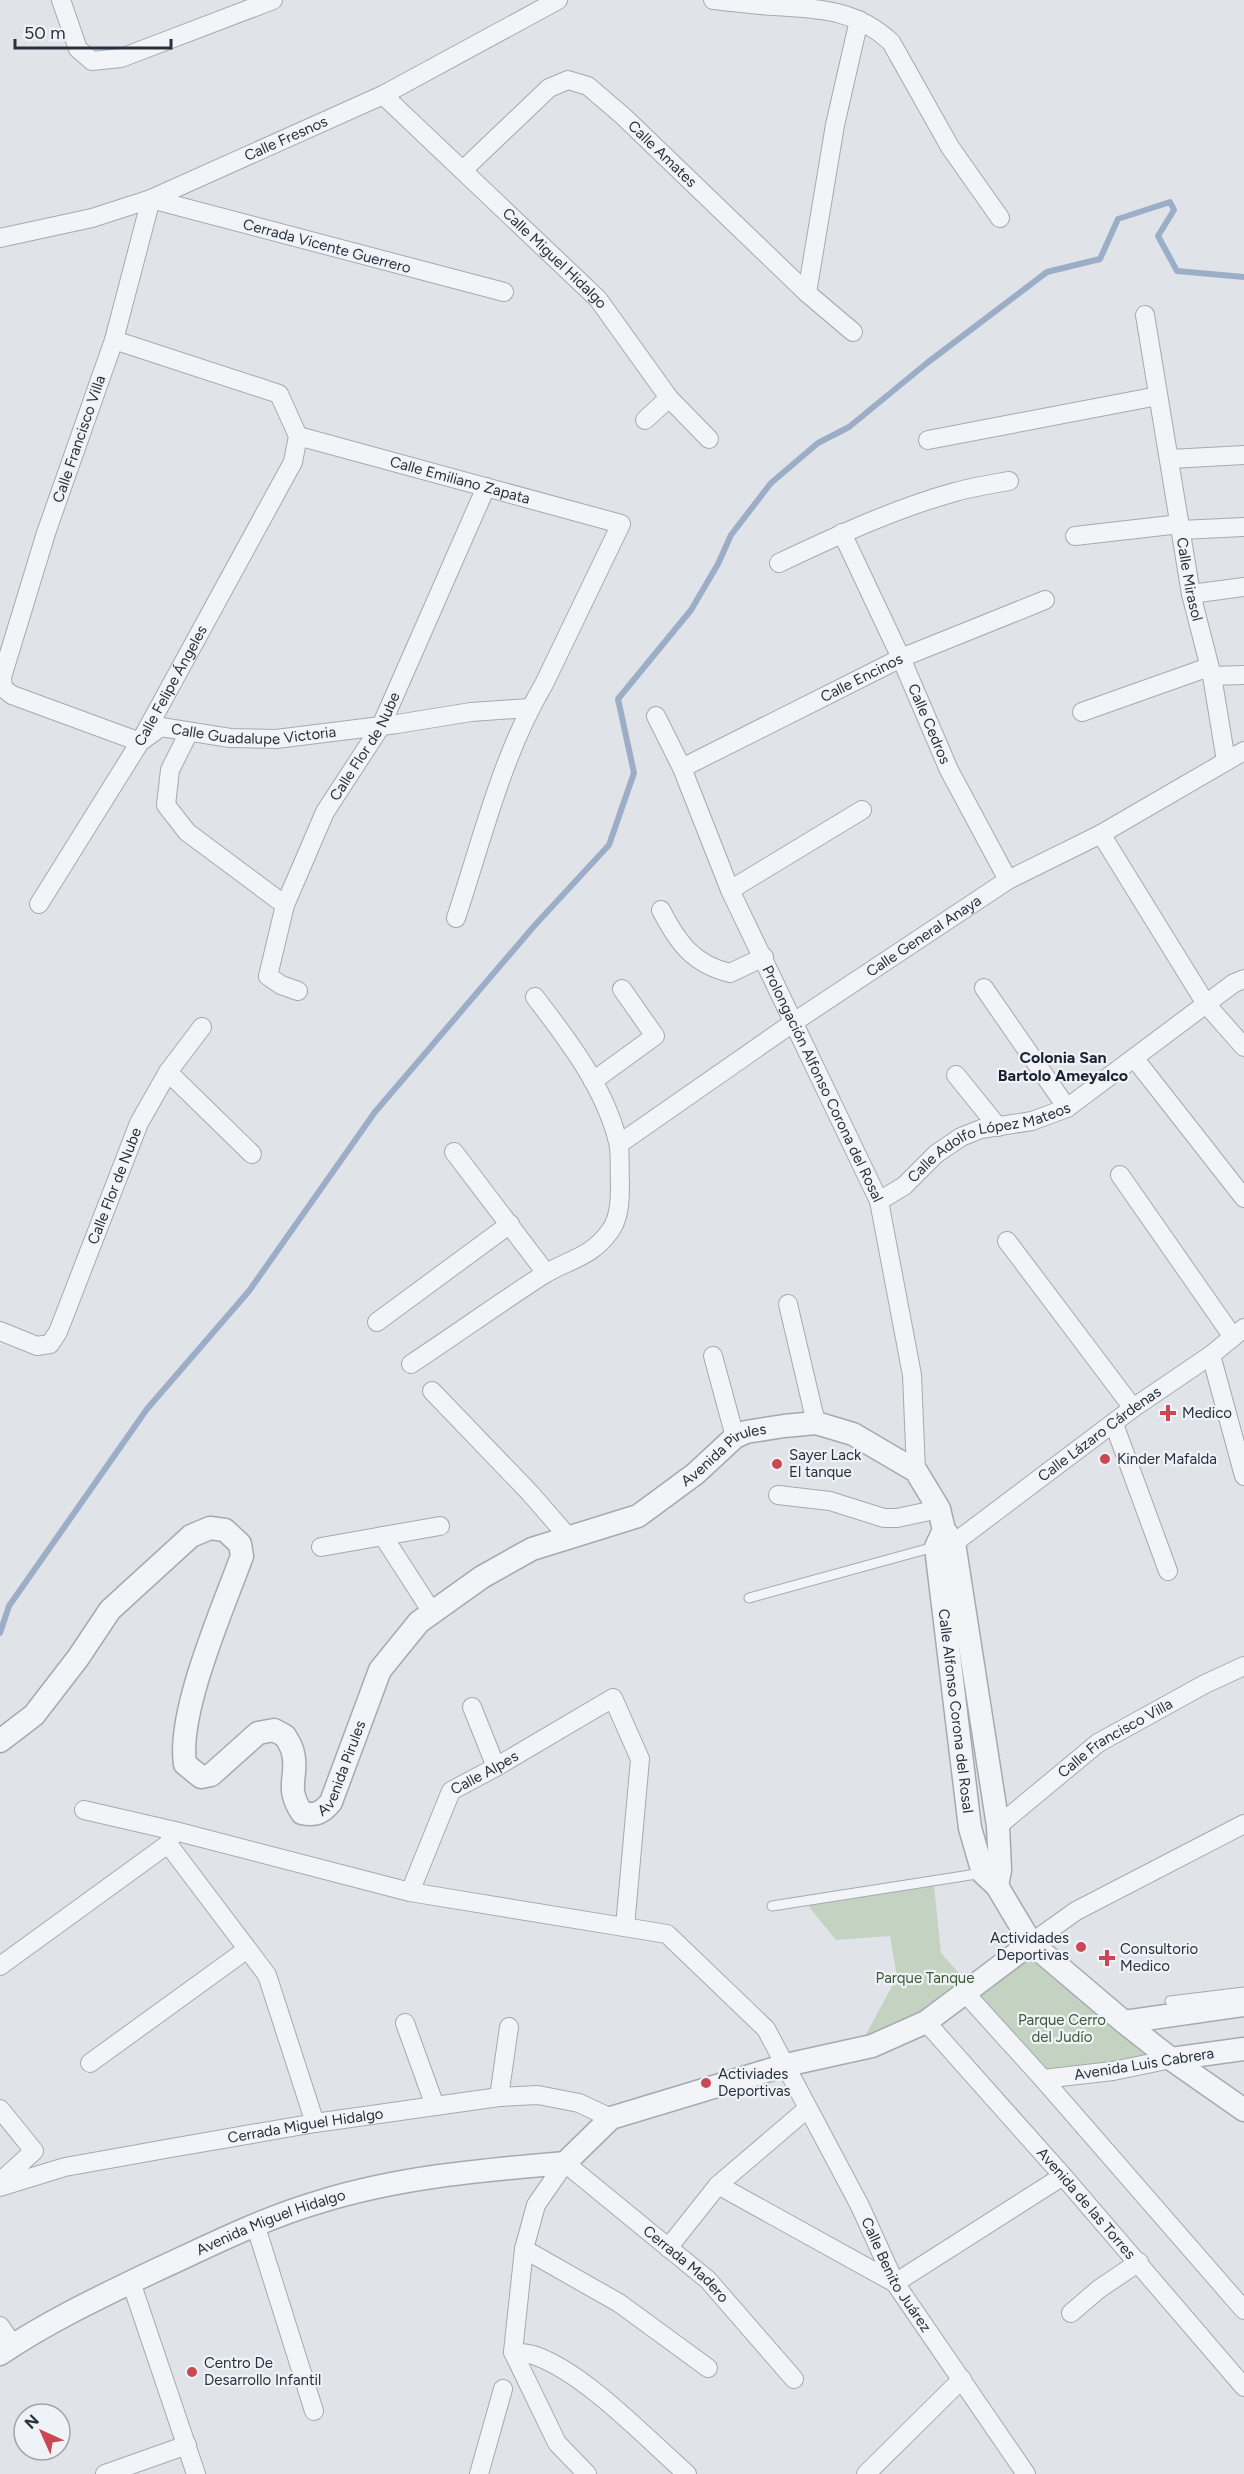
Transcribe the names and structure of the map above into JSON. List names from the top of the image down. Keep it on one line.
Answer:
{"streets":{"street":["Calle Fresnos","Calle Amates","Cerrada Vicente Guerrero","Calle Miguel Hidalgo","Calle Francisco Villa","Calle Emiliano Zapata","Calle Mirasol","Calle Encinos","Calle Felipe Ángeles","Calle Cedros","Calle Guadalupe Victoria","Calle Flor de Nube","Calle General Anaya","Prolongación Alfonso Corona del Rosal","Calle Adolfo López Mateos","Calle Lázaro Cárdenas","Avenida Pirules","Calle Alfonso Corona del Rosal","Calle Alpes","Avenida Luis Cabrera","Cerrada Miguel Hidalgo","Avenida de las Torres","Avenida Miguel Hidalgo","Cerrada Madero","Calle Benito Juárez"]},"crossings":[["Calle Fresnos","Cerrada Vicente Guerrero"],["Calle Fresnos","Calle Miguel Hidalgo"],["Calle Fresnos","Calle Francisco Villa"],["Calle Amates","Calle Miguel Hidalgo"],["Cerrada Vicente Guerrero","Calle Francisco Villa"],["Calle Francisco Villa","Calle Felipe Ángeles"],["Calle Francisco Villa","Calle Guadalupe Victoria"],["Calle Francisco Villa","Calle Alfonso Corona del Rosal"],["Calle Emiliano Zapata","Calle Felipe Ángeles"],["Calle Emiliano Zapata","Calle Guadalupe Victoria"],["Calle Emiliano Zapata","Calle Flor de Nube"],["Calle Mirasol","Calle General Anaya"],["Calle Encinos","Calle Cedros"],["Calle Encinos","Prolongación Alfonso Corona del Rosal"],["Calle Felipe Ángeles","Calle Guadalupe Victoria"],["Calle Cedros","Calle General Anaya"],["Calle Guadalupe Victoria","Calle Flor de Nube"],["Calle General Anaya","Prolongación Alfonso Corona del Rosal"],["Prolongación Alfonso Corona del Rosal","Calle Adolfo López Mateos"],["Prolongación Alfonso Corona del Rosal","Avenida Pirules"],["Prolongación Alfonso Corona del Rosal","Calle Alfonso Corona del Rosal"],["Calle Lázaro Cárdenas","Calle Alfonso Corona del Rosal"],["Avenida Pirules","Calle Alfonso Corona del Rosal"],["Calle Alfonso Corona del Rosal","Avenida Luis Cabrera"],["Avenida Miguel Hidalgo","Cerrada Madero"]],"districts":["Colonia San Bartolo Ameyalco"],"parks":["Parque Tanque","Parque Cerro del Judío"],"places":{"health":["Medico","Consultorio Medico"],"other":["Kinder Mafalda","Sayer Lack El tanque","Actividades Deportivas","Activiades Deportivas","Centro De Desarrollo Infantil"]},"scale_bar":"50 m","north":"top left"}
